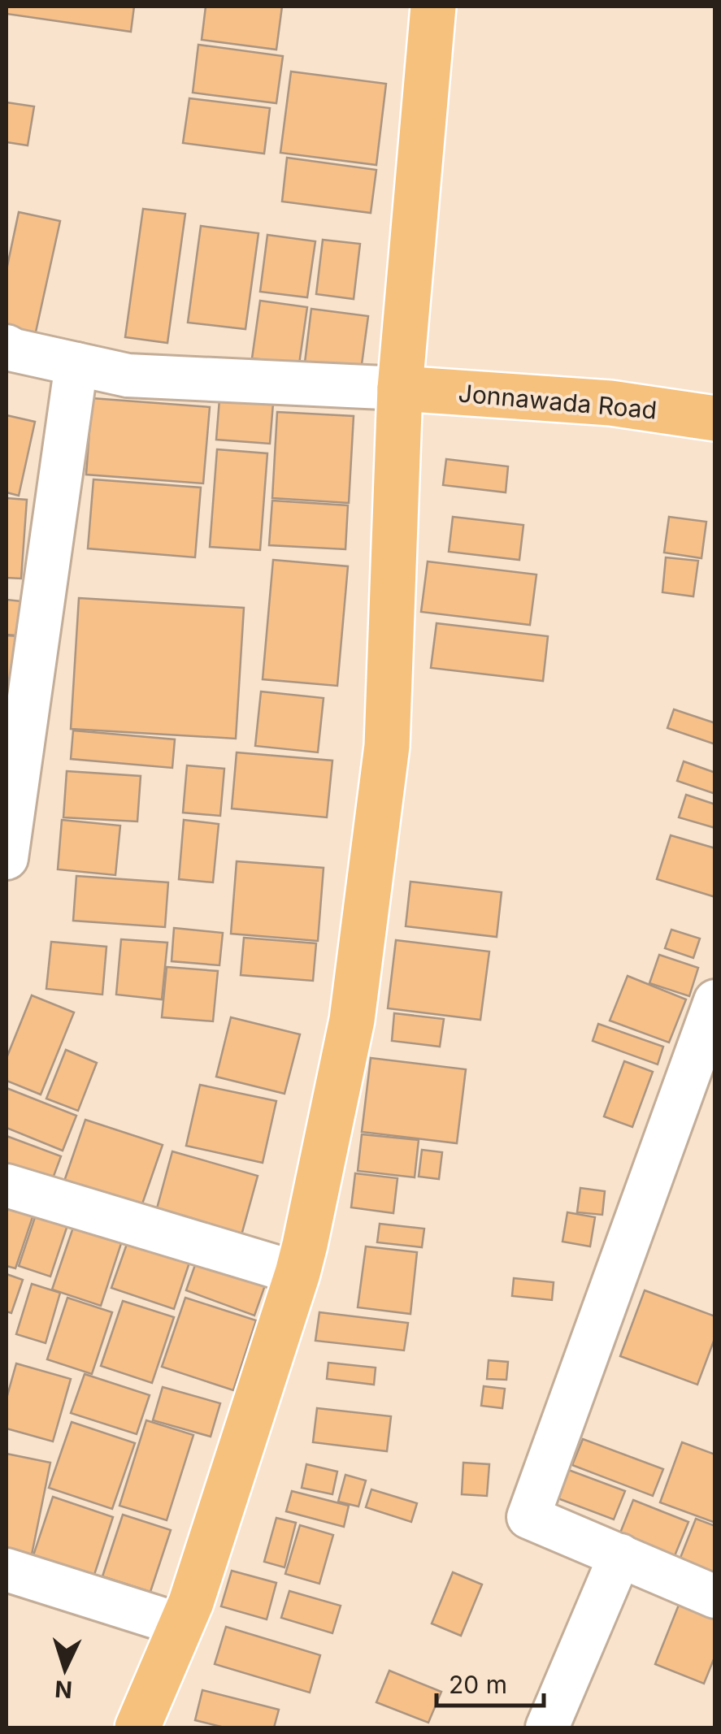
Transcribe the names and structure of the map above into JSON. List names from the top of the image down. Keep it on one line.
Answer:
{"streets":{"main road":["Jonnawada Road"]},"scale_bar":"20 m","north":"bottom"}
